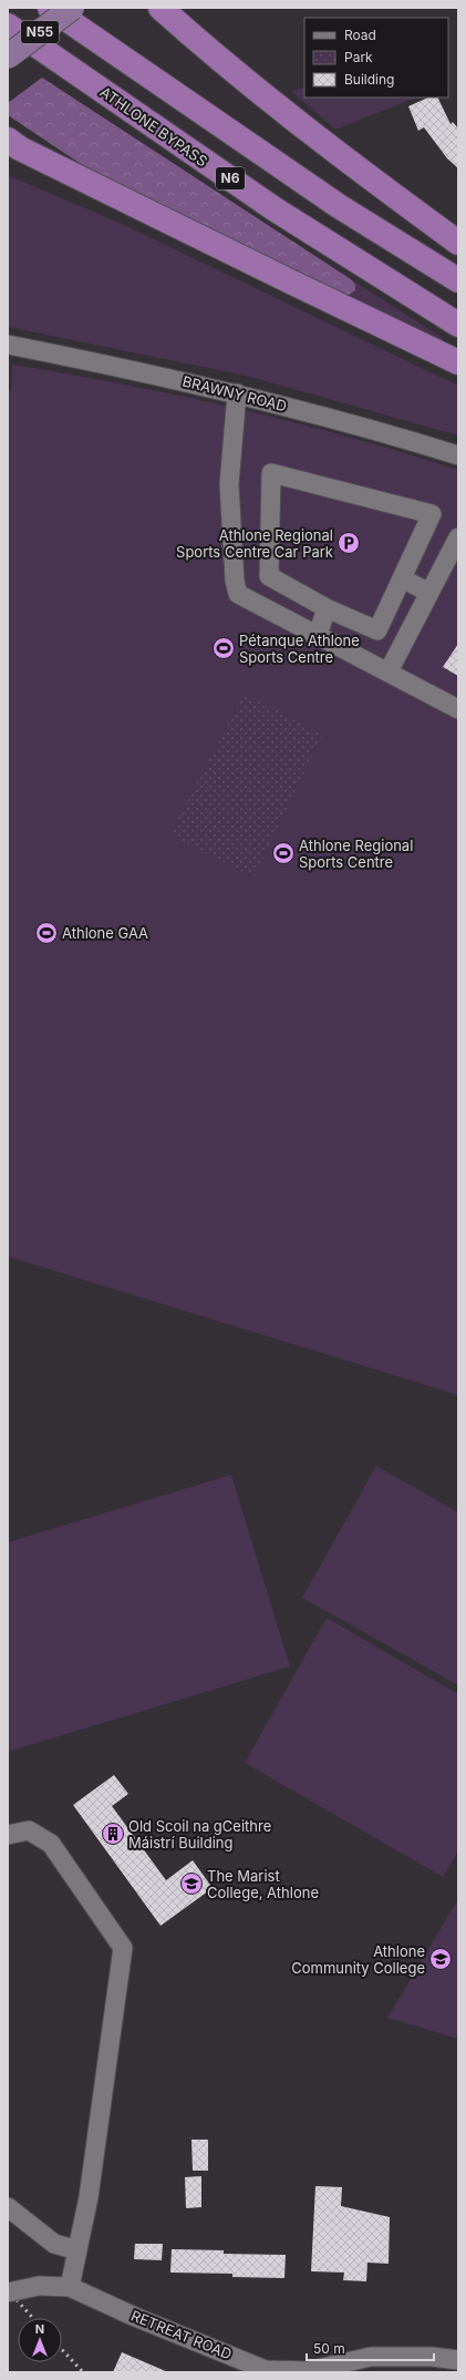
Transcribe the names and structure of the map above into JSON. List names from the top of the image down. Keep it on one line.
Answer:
{"streets":{"highway":["ATHLONE BYPASS","N6"],"main road":["N55"],"street":["BRAWNY ROAD","RETREAT ROAD"]},"places":{"parking":["Athlone Regional Sports Centre Car Park"],"sports":["Pétanque Athlone Sports Centre","Athlone Regional Sports Centre","Athlone GAA"],"building":["Old Scoil na gCeithre Máistrí Building"],"school or university":["The Marist College, Athlone","Athlone Community College"]},"legend":["Road","Park","Building"],"scale_bar":"50 m","north":"top"}
